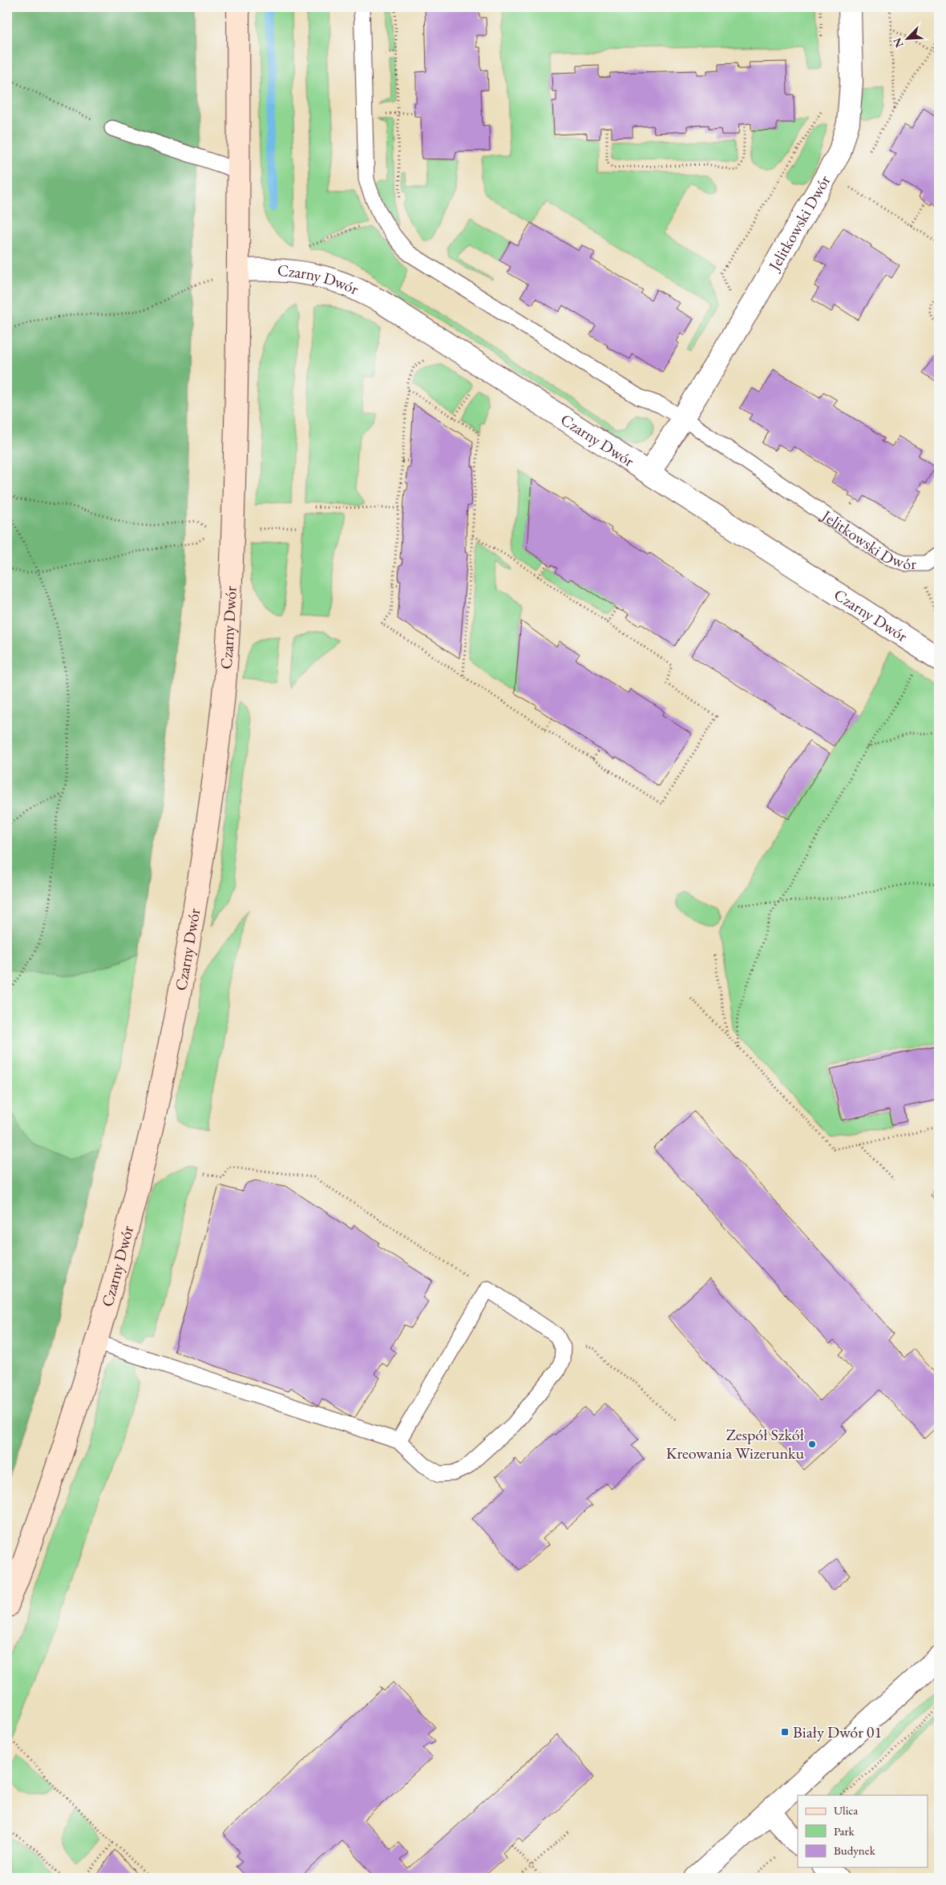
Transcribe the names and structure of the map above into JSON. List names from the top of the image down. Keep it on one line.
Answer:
{"streets":{"main road":["Czarny Dwór"],"street":["Jelitkowski Dwór"]},"crossings":[["Jelitkowski Dwór","Czarny Dwór"]],"places":{"other":["Zespół Szkół Kreowania Wizerunku"],"transit":["Biały Dwór 01"]},"legend":["Ulica","Park","Budynek"],"north":"bottom left"}
